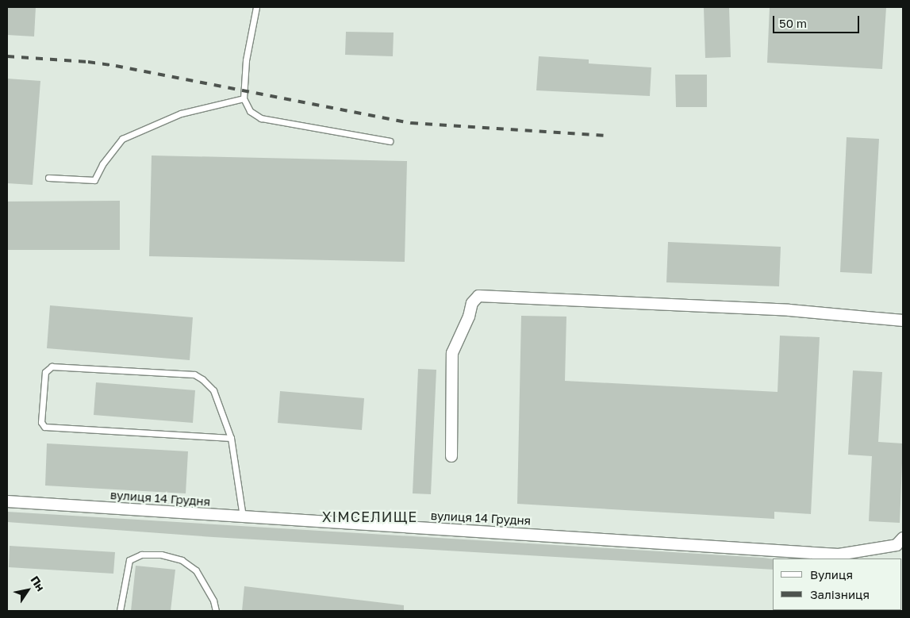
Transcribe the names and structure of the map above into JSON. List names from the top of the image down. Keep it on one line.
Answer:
{"streets":{"street":["вулиця 14 Грудня"]},"districts":["ХІМСЕЛИЩЕ"],"legend":["Вулиця","Залізниця"],"scale_bar":"50 m","north":"top right"}
